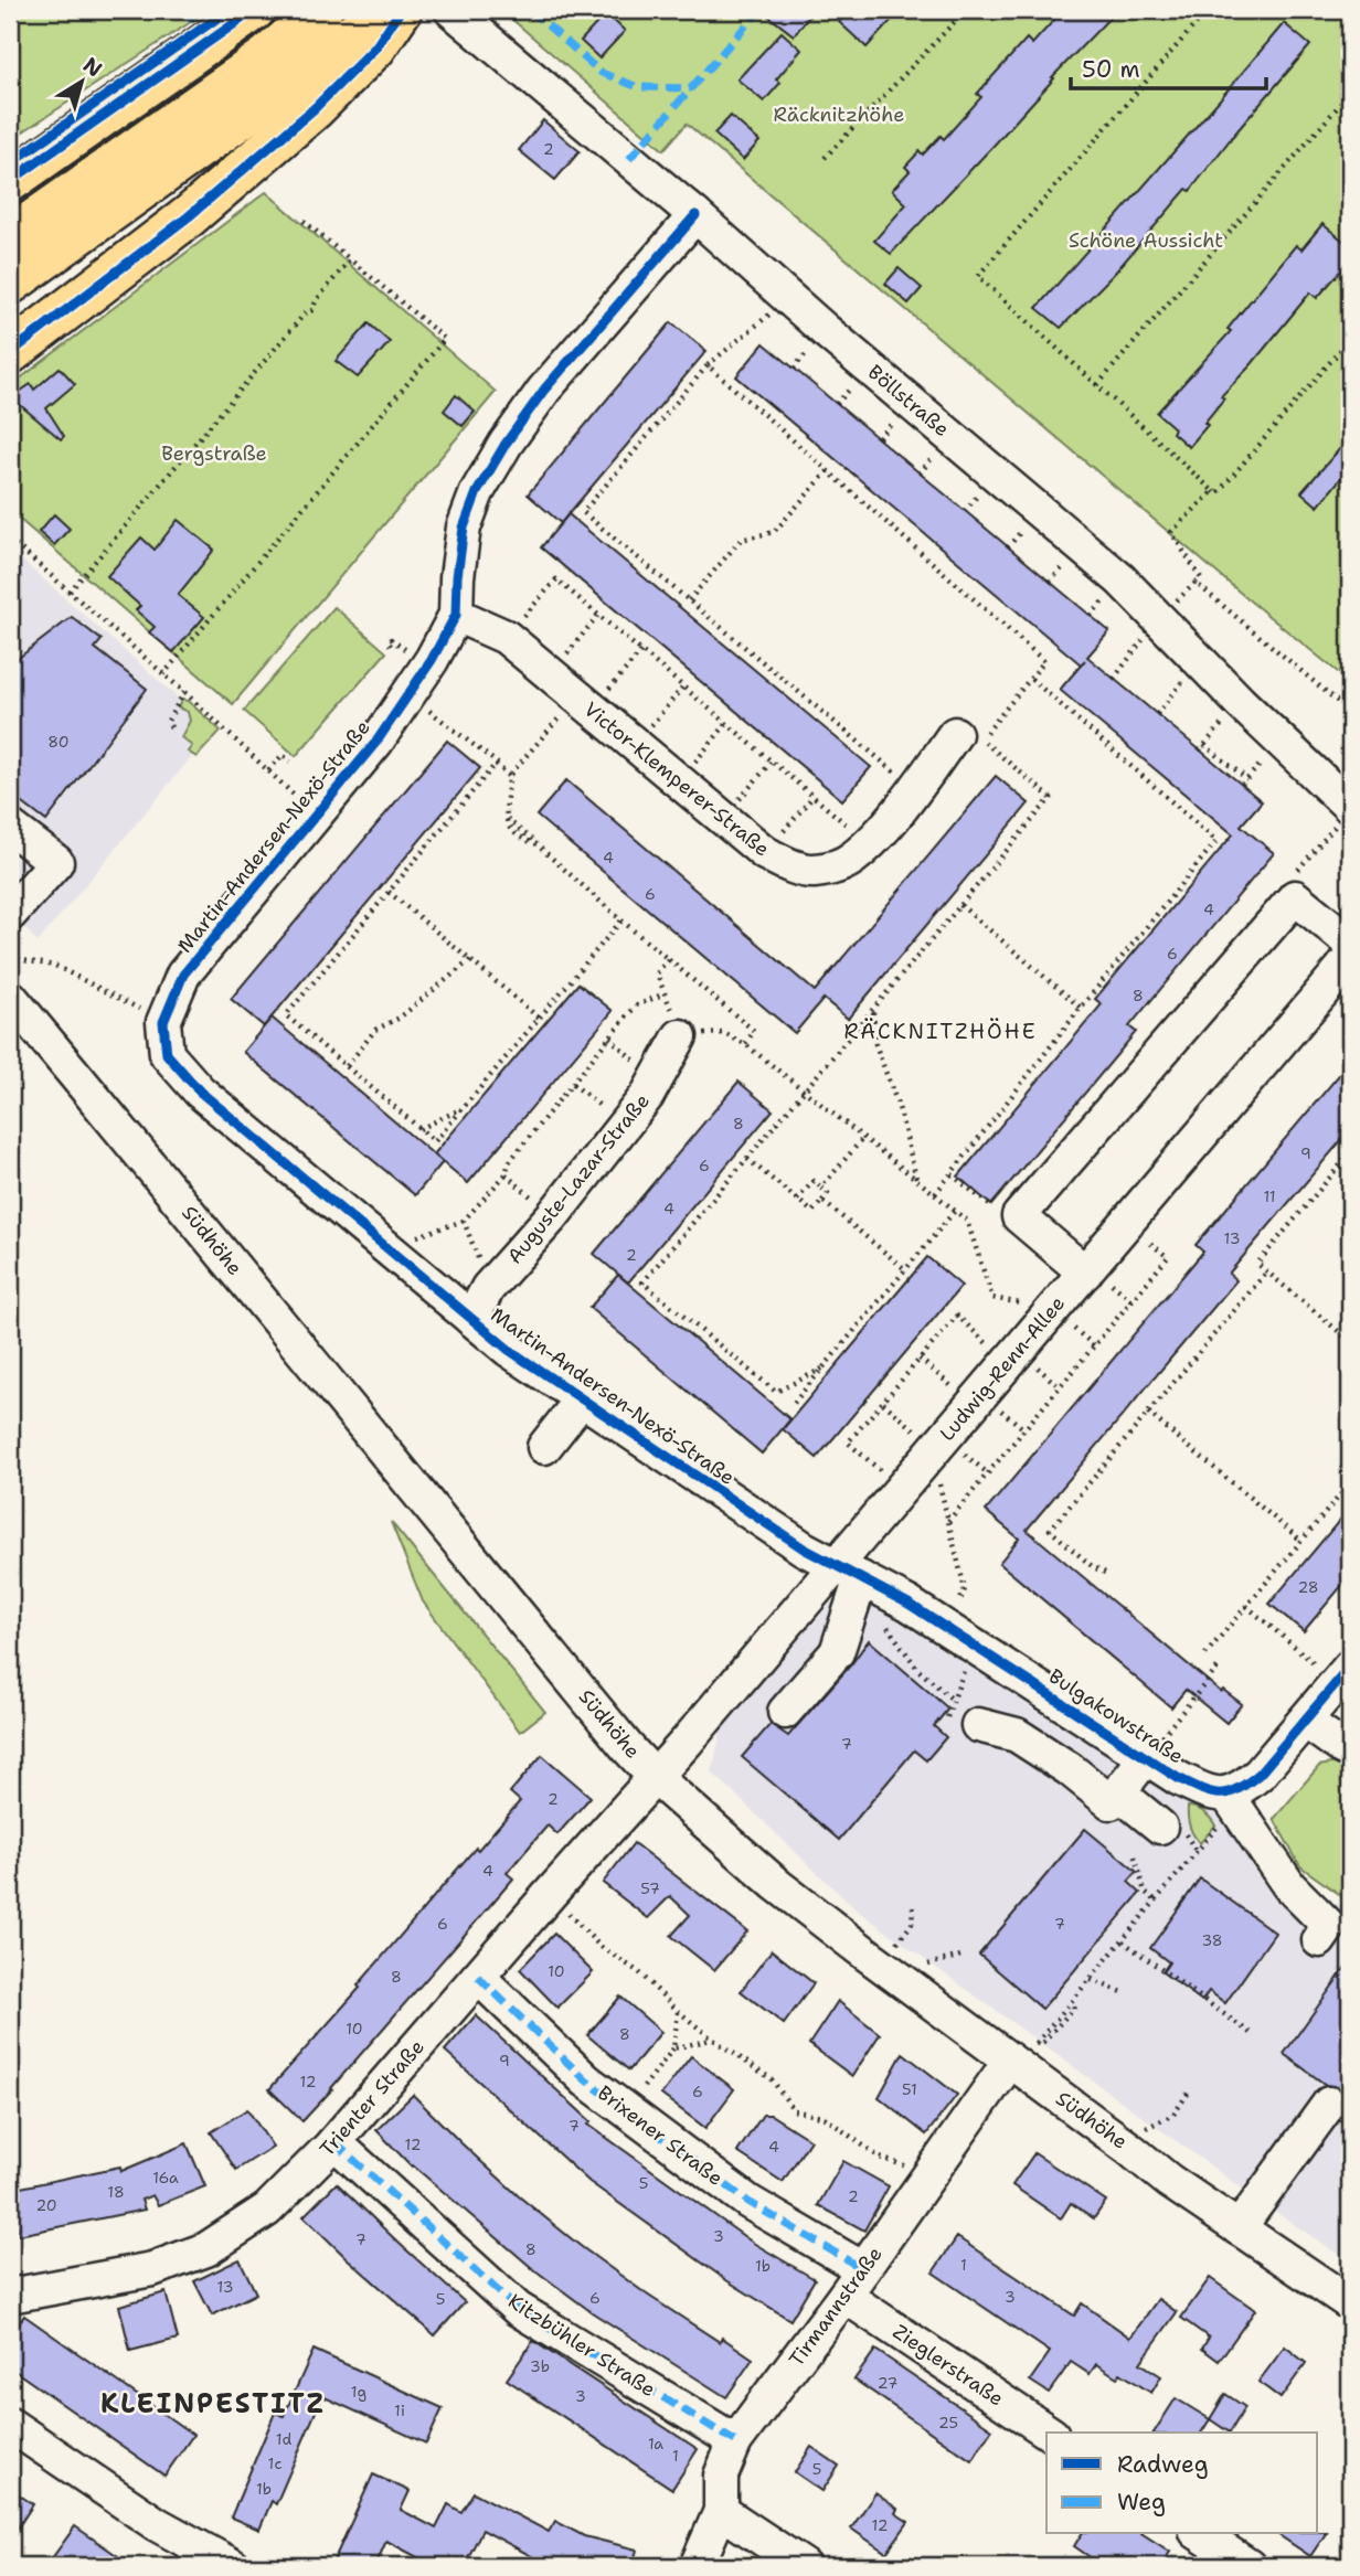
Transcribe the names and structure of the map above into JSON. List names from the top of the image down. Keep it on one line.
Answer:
{"streets":{"street":["Böllstraße","Victor-Klemperer-Straße","Martin-Andersen-Nexö-Straße","Auguste-Lazar-Straße","Südhöhe","Ludwig-Renn-Allee","Bulgakowstraße","Trienter Straße","Brixener Straße","Tirmannstraße","Kitzbühler Straße","Zieglerstraße"]},"crossings":[["Böllstraße","Martin-Andersen-Nexö-Straße"],["Victor-Klemperer-Straße","Martin-Andersen-Nexö-Straße"],["Martin-Andersen-Nexö-Straße","Auguste-Lazar-Straße"],["Martin-Andersen-Nexö-Straße","Ludwig-Renn-Allee"],["Martin-Andersen-Nexö-Straße","Bulgakowstraße"],["Südhöhe","Ludwig-Renn-Allee"],["Südhöhe","Trienter Straße"],["Südhöhe","Tirmannstraße"],["Ludwig-Renn-Allee","Bulgakowstraße"],["Ludwig-Renn-Allee","Trienter Straße"],["Trienter Straße","Brixener Straße"],["Trienter Straße","Kitzbühler Straße"],["Brixener Straße","Tirmannstraße"],["Brixener Straße","Zieglerstraße"],["Tirmannstraße","Kitzbühler Straße"],["Tirmannstraße","Zieglerstraße"]],"districts":["RÄCKNITZHÖHE","KLEINPESTITZ"],"parks":["Räcknitzhöhe","Schöne Aussicht","Bergstraße"],"house_numbers":["2","80","4","6","4","6","8","8","9","6","11","4","13","2","28","7","2","4","57","6","7","38","10","8","10","8","9","12","51","6","7","12","4","16a","5","18","2","20","3","7","8","1","1b","13","3","6","5","3b","27","1g","3","1i","25","1d","1a","1","1c","5","1b","12"],"legend":["Radweg","Weg"],"scale_bar":"50 m","north":"top right"}
